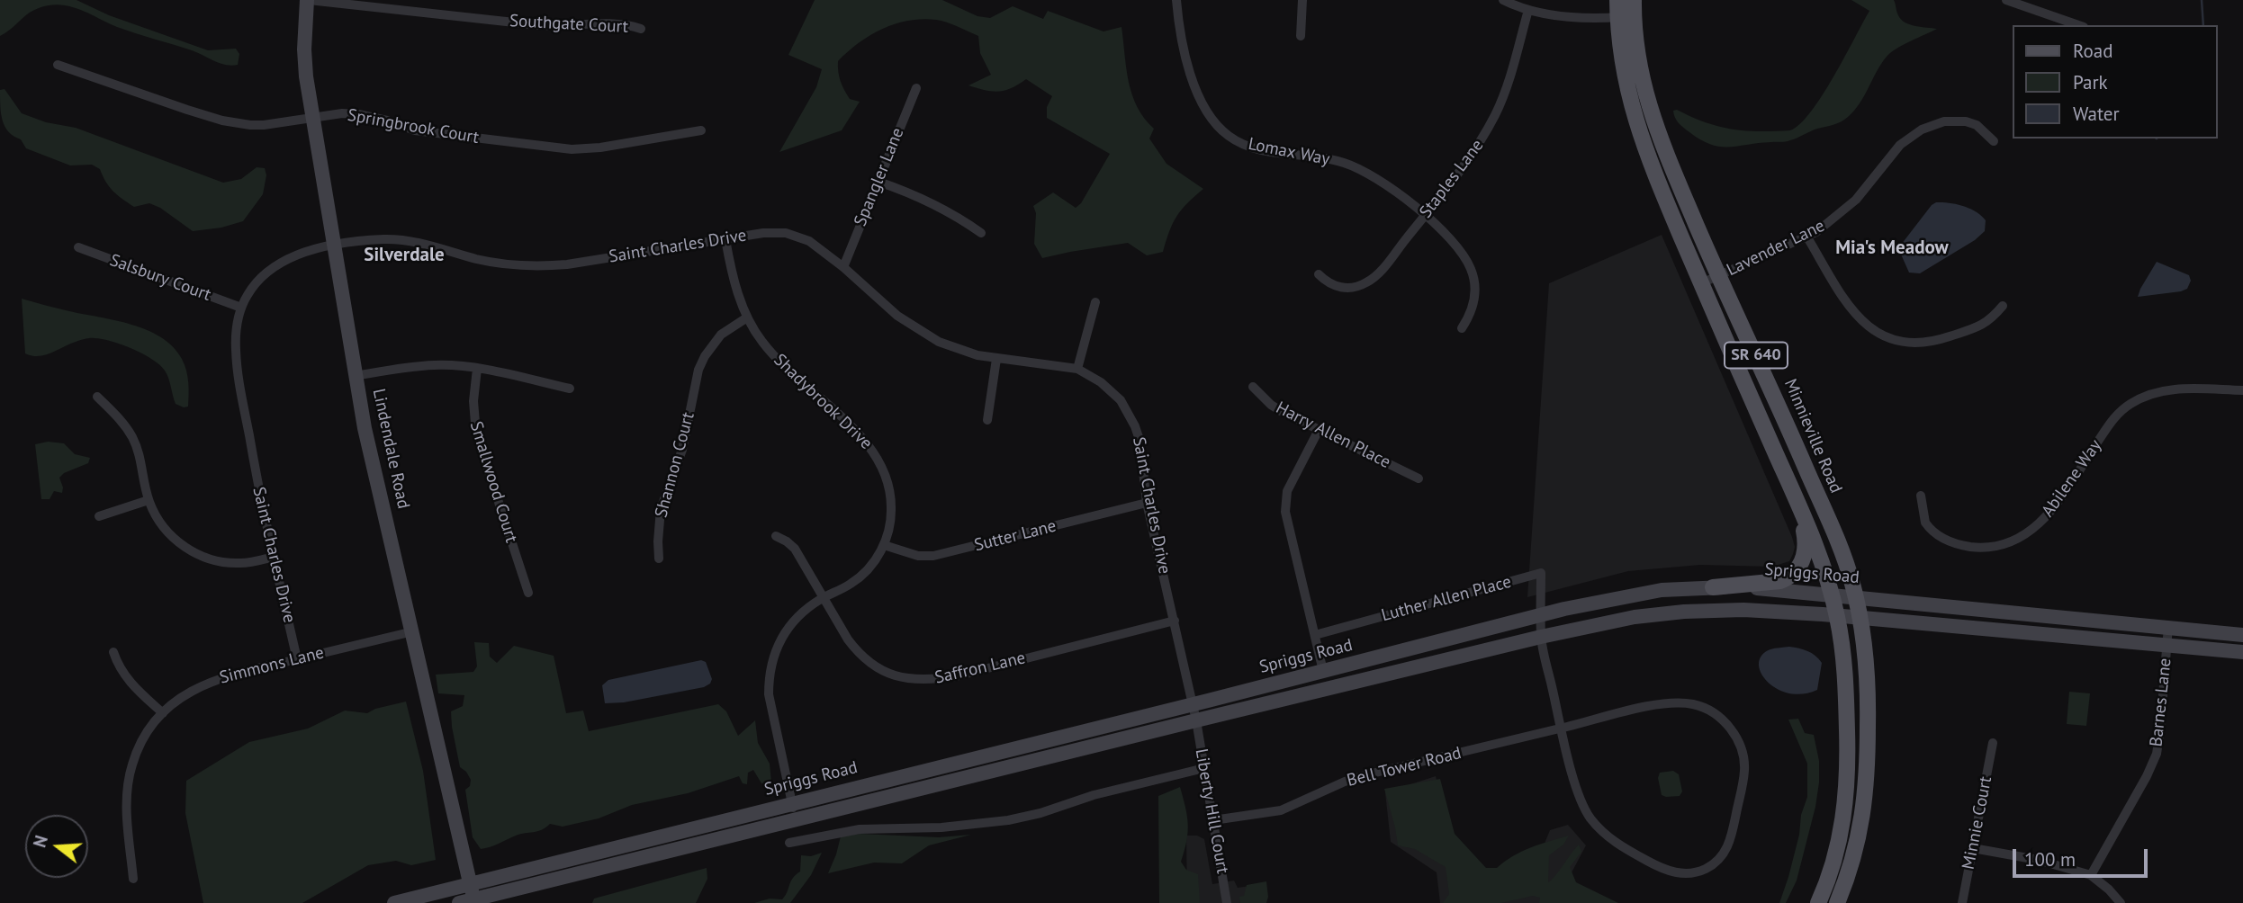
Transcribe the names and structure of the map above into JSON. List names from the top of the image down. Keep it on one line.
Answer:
{"streets":{"main road":["SR 640","Minnieville Road","Lindendale Road","Spriggs Road"],"street":["Southgate Court","Springbrook Court","Lomax Way","Spangler Lane","Staples Lane","Saint Charles Drive","Lavender Lane","Salsbury Court","Shadybrook Drive","Harry Allen Place","Shannon Court","Abilene Way","Smallwood Court","Sutter Lane","Luther Allen Place","Simmons Lane","Saffron Lane","Barnes Lane","Bell Tower Road","Liberty Hill Court","Minnie Court"]},"crossings":[["Southgate Court","Lindendale Road"],["Springbrook Court","Lindendale Road"],["Lomax Way","Staples Lane"],["Spangler Lane","Saint Charles Drive"],["Saint Charles Drive","Salsbury Court"],["Saint Charles Drive","Shadybrook Drive"],["Saint Charles Drive","Lindendale Road"],["Saint Charles Drive","Sutter Lane"],["Saint Charles Drive","Spriggs Road"],["Saint Charles Drive","Simmons Lane"],["Saint Charles Drive","Saffron Lane"],["Saint Charles Drive","Liberty Hill Court"],["Lavender Lane","Minnieville Road"],["Shadybrook Drive","Shannon Court"],["Shadybrook Drive","Sutter Lane"],["Shadybrook Drive","Spriggs Road"],["Shadybrook Drive","Saffron Lane"],["Minnieville Road","Spriggs Road"],["Lindendale Road","Spriggs Road"],["Lindendale Road","Simmons Lane"],["Spriggs Road","Luther Allen Place"],["Spriggs Road","Barnes Lane"],["Spriggs Road","Liberty Hill Court"],["Bell Tower Road","Liberty Hill Court"]],"districts":["Mia's Meadow","Silverdale"],"legend":["Road","Park","Water"],"scale_bar":"100 m","north":"left"}
